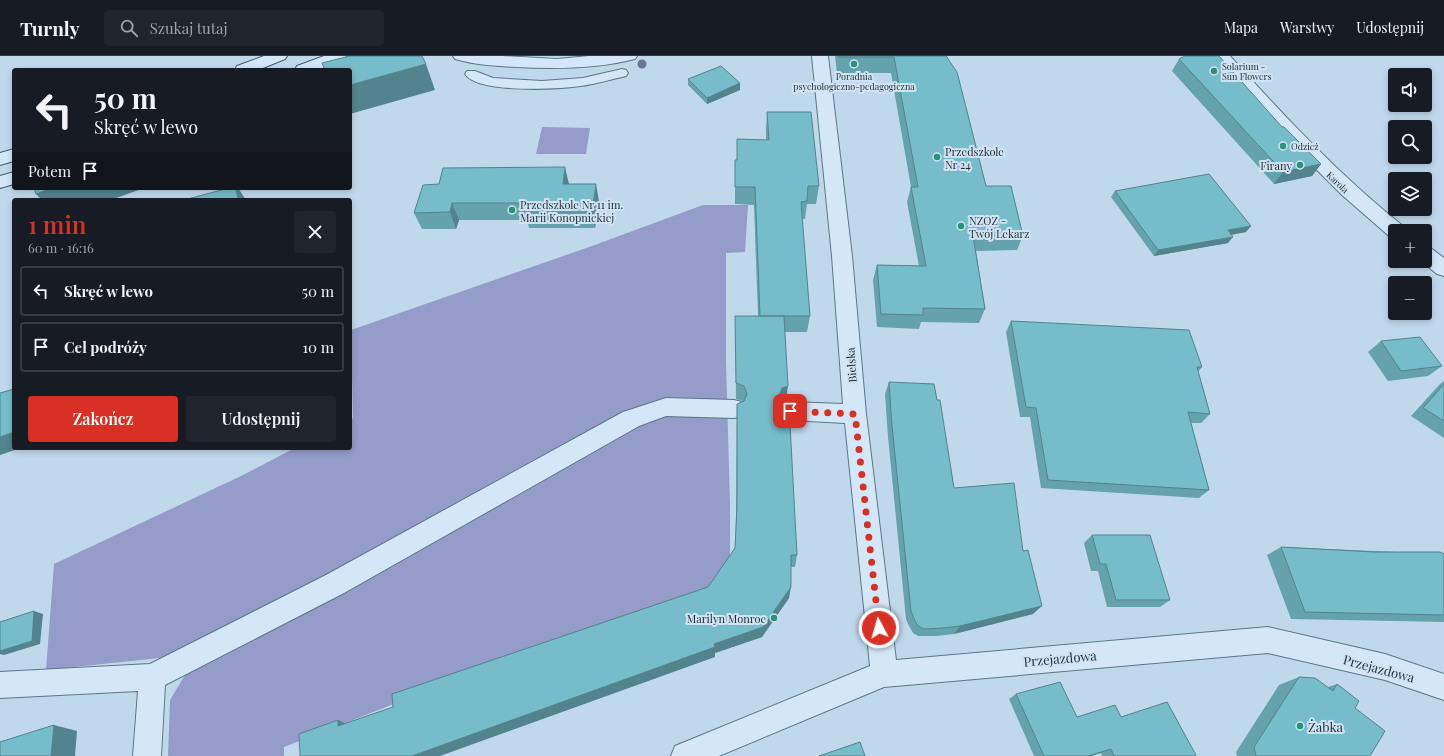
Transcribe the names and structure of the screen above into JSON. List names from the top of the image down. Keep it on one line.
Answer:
{"streets":{"street":["Karola","Bielska","Przejazdowa"]},"crossings":[["Bielska","Przejazdowa"]],"places":["Poradnia psychologiczno-pedagogiczna","Solarium - Sun Flowers","Odzież","Przedszkole Nr 24","Firany","Przedszkole Nr 11 im. Marii Konopnickiej","NZOZ - Twój Lekarz","Marilyn Monroe","Żabka"],"page":{"header":"Turnly","search":"Szukaj tutaj","nav":["Mapa","Warstwy","Udostępnij"],"map_buttons":["+","−"],"turn":["50 m","Skręć w lewo"],"then":"Potem","heading":["1 min","60 m · 16:16"],"list":[{"name":"Skręć w lewo","value":"50 m"},{"name":"Cel podróży","value":"10 m"}],"buttons":["Zakończ","Udostępnij"]}}
